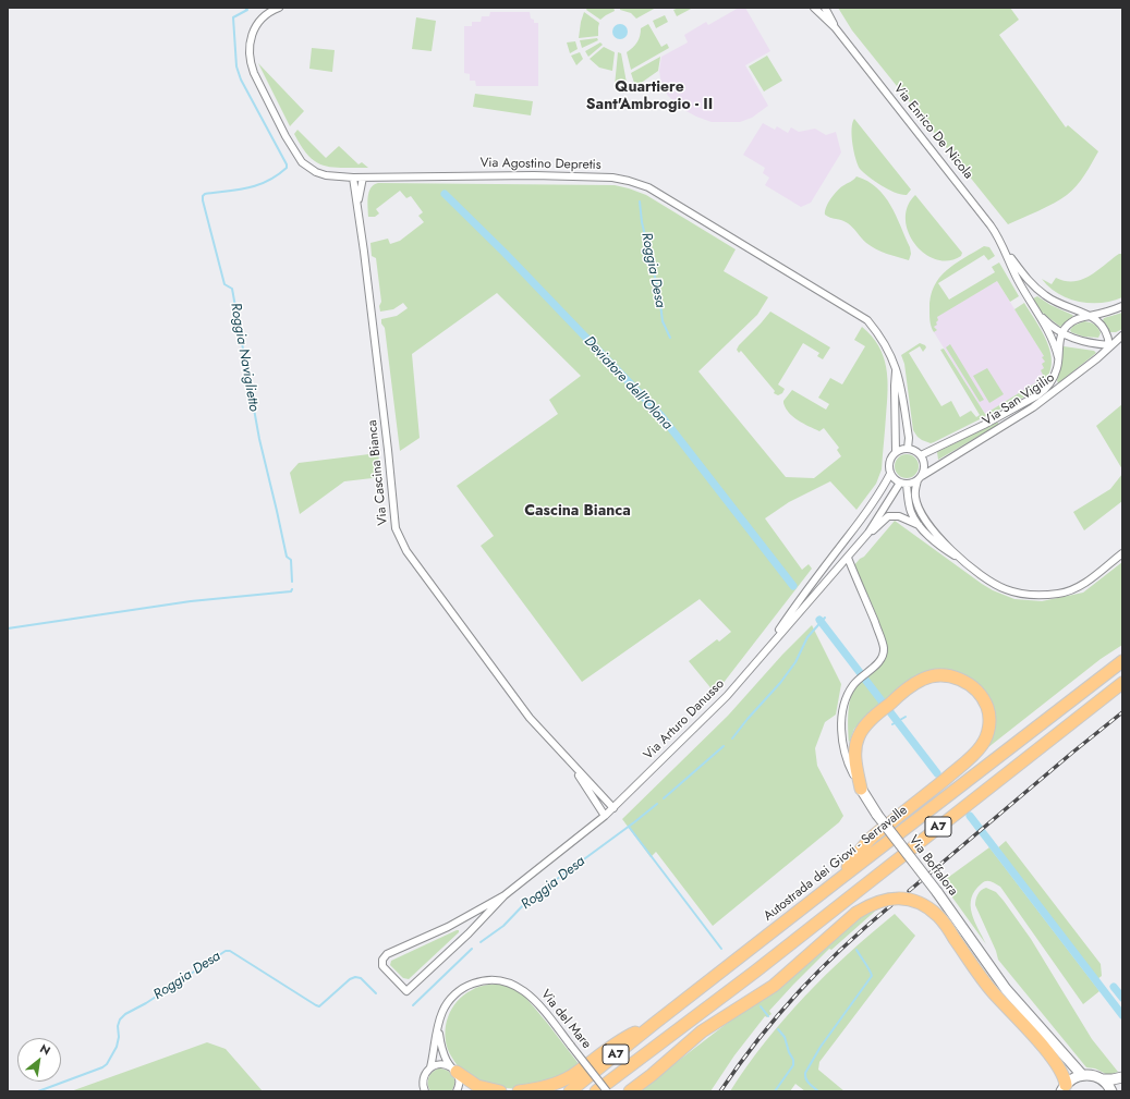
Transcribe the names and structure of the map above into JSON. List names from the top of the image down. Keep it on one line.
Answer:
{"streets":{"highway":["A7","Autostrada dei Giovi - Serravalle"],"street":["Via Enrico De Nicola","Via Agostino Depretis","Via San Vigilio","Via Cascina Bianca","Via Arturo Danusso","Via Boffalora","Via del Mare"]},"crossings":[["Via Enrico De Nicola","Via San Vigilio"],["Via Agostino Depretis","Via San Vigilio"],["Via Agostino Depretis","Via Cascina Bianca"],["Via Agostino Depretis","Via Arturo Danusso"],["Via San Vigilio","Via Arturo Danusso"],["Via Cascina Bianca","Via Arturo Danusso"],["Via Arturo Danusso","Via Boffalora"]],"districts":["Quartiere Sant'Ambrogio - II","Cascina Bianca"],"water":["Roggia Desa","Roggia Naviglietto","Deviatore dell'Olona"],"north":"top right"}
